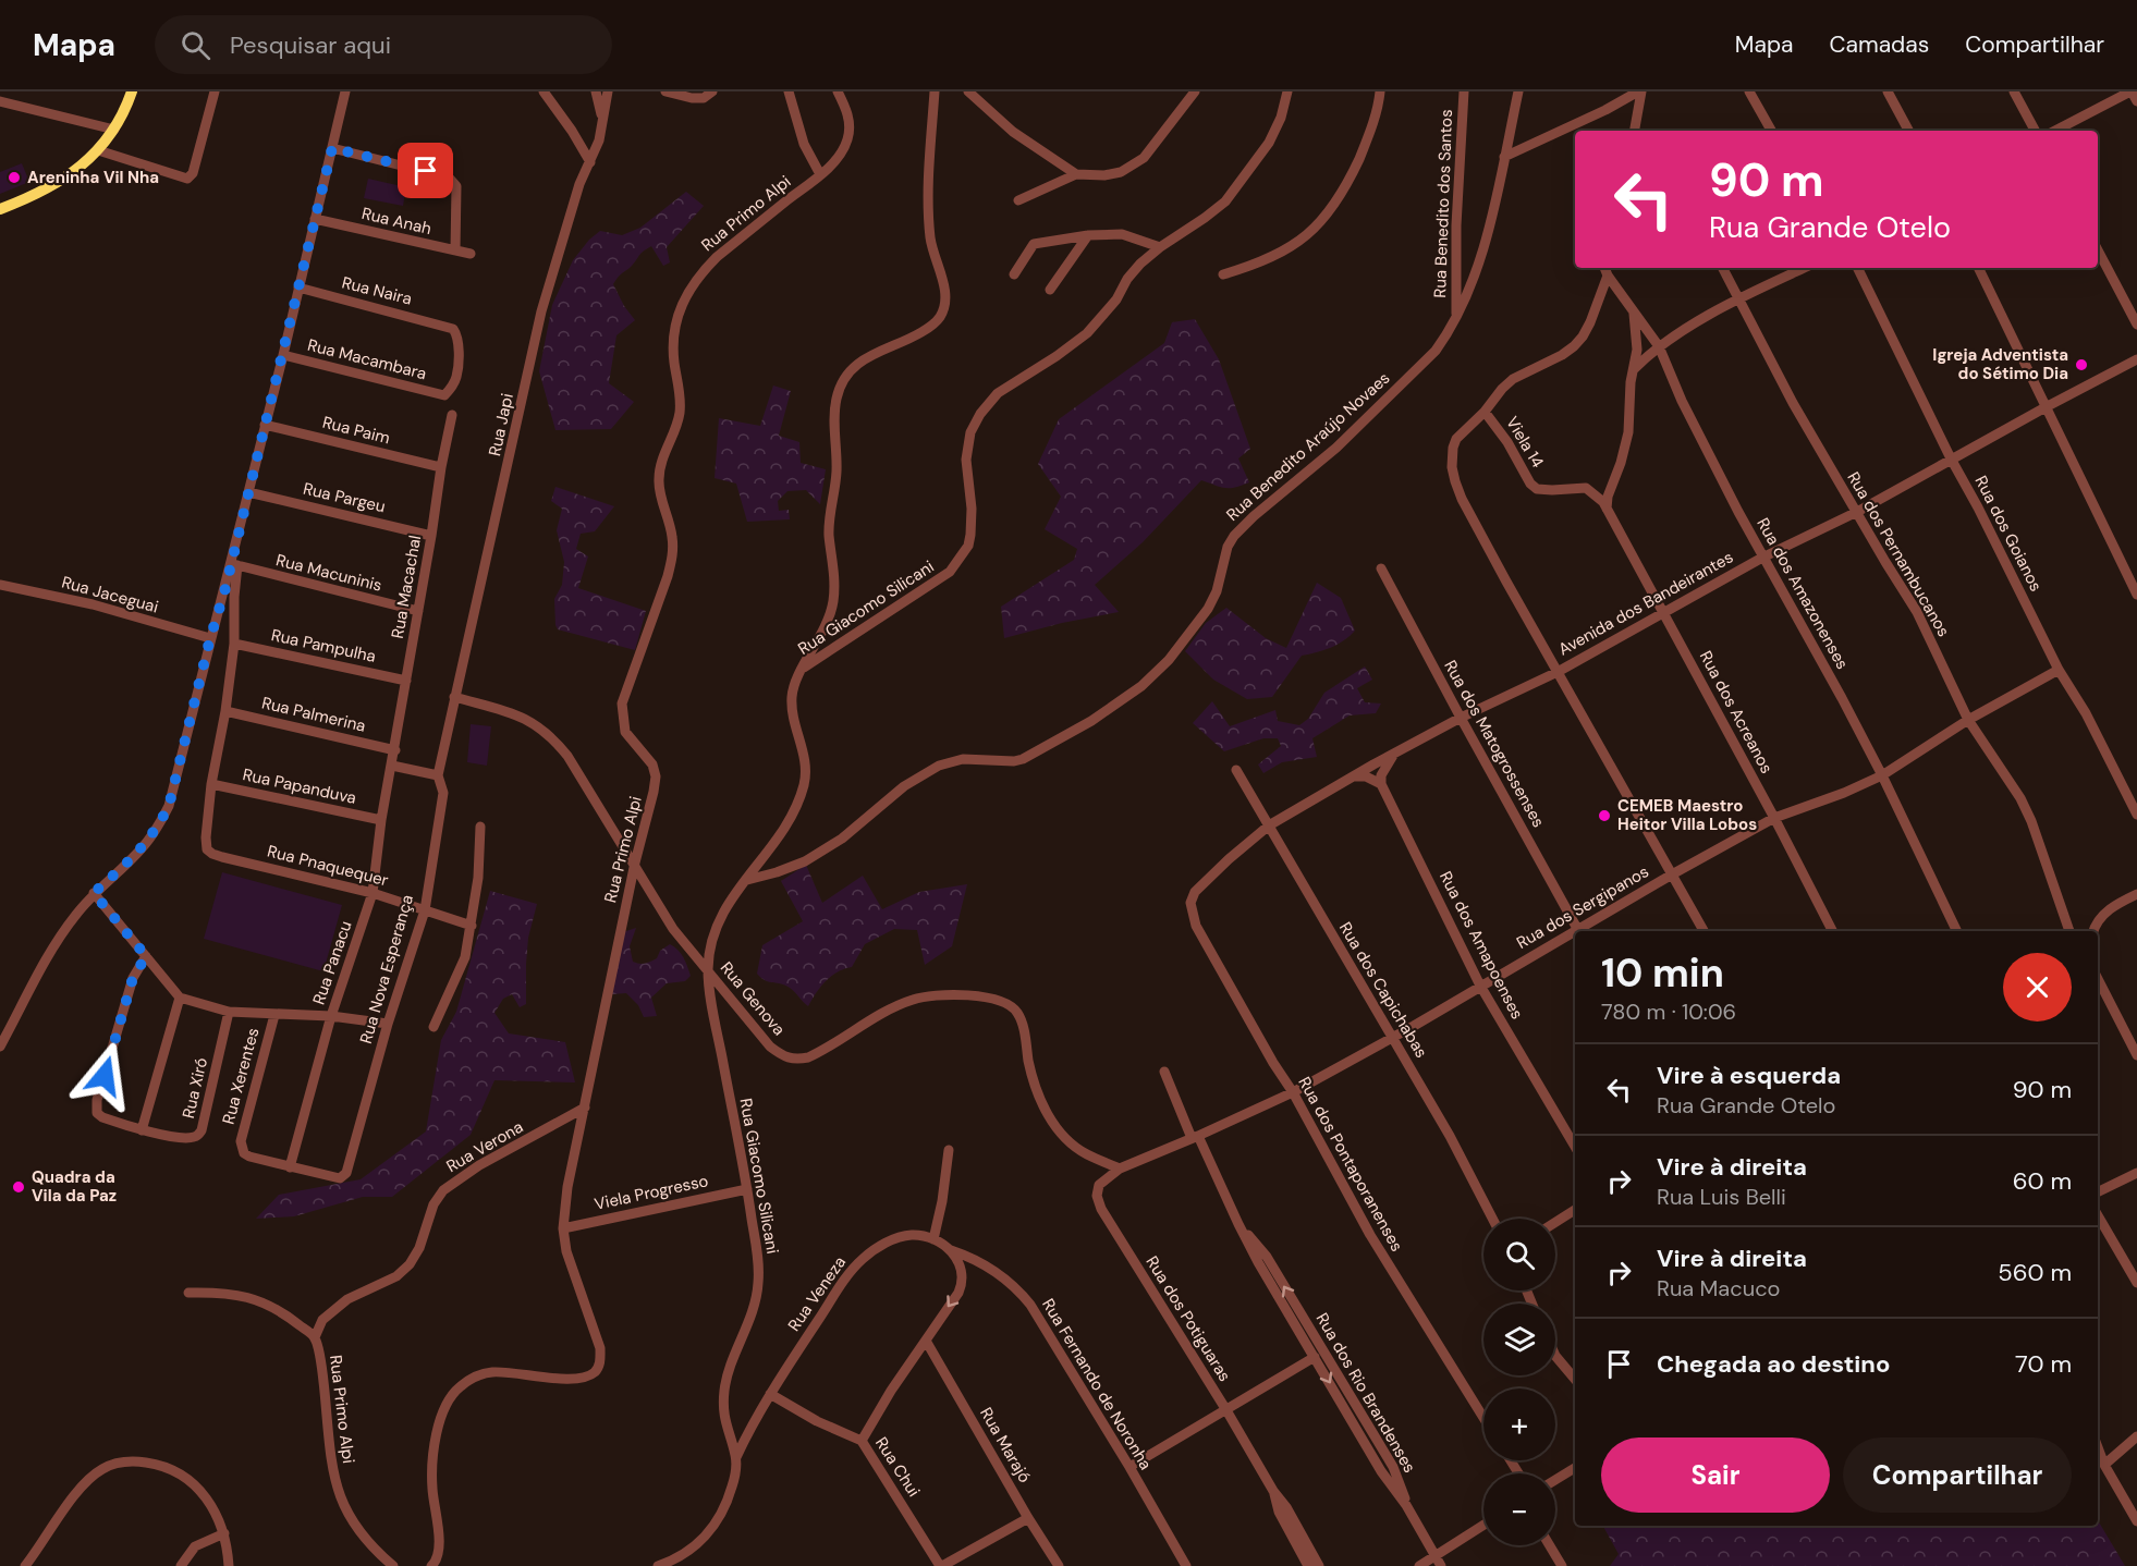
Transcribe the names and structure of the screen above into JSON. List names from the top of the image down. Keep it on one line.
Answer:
{"streets":{"street":["Rua Benedito dos Santos","Rua Primo Alpi","Rua Anah","Rua Naira","Rua Macambara","Rua Japi","Rua Paim","Viela 14","Rua Benedito Araújo Novaes","Rua Pargeu","Rua dos Goianos","Rua dos Pernambucanos","Rua Macuninis","Rua Macachal","Rua dos Amazonenses","Rua Jaceguai","Avenida dos Bandeirantes","Rua Giacomo Silicani","Rua Pampulha","Rua dos Acreanos","Rua Palmerina","Rua dos Matogrossenses","Rua Papanduva","Rua Pnaquequer","Rua dos Sergipanos","Rua dos Amapoenses","Rua Panacu","Rua Nova Esperança","Rua dos Capichabas","Rua Genova","Rua Xerentes","Rua Xiró","Rua Verona","Rua dos Pontaporanenses","Viela Progresso","Rua Veneza","Rua dos Potiguaras","Rua Fernando de Noronha","Rua dos Rio Brandenses","Rua Marajó","Rua Chui"]},"crossings":[["Rua Benedito dos Santos","Rua Benedito Araújo Novaes"],["Rua Primo Alpi","Rua Genova"],["Rua Primo Alpi","Rua Verona"],["Rua Primo Alpi","Viela Progresso"],["Rua Naira","Rua Macambara"],["Rua Japi","Rua Nova Esperança"],["Rua Japi","Rua Genova"],["Rua Paim","Rua Macachal"],["Viela 14","Rua dos Acreanos"],["Rua Benedito Araújo Novaes","Rua Giacomo Silicani"],["Rua Pargeu","Rua Macachal"],["Rua dos Goianos","Avenida dos Bandeirantes"],["Rua dos Goianos","Rua dos Sergipanos"],["Rua dos Pernambucanos","Avenida dos Bandeirantes"],["Rua dos Pernambucanos","Rua dos Sergipanos"],["Rua Macuninis","Rua Macachal"],["Rua Macachal","Rua Pampulha"],["Rua Macachal","Rua Palmerina"],["Rua Macachal","Rua Panacu"],["Rua dos Amazonenses","Avenida dos Bandeirantes"],["Rua dos Amazonenses","Rua dos Sergipanos"],["Avenida dos Bandeirantes","Rua dos Acreanos"],["Avenida dos Bandeirantes","Rua dos Matogrossenses"],["Avenida dos Bandeirantes","Rua dos Capichabas"],["Avenida dos Bandeirantes","Rua dos Pontaporanenses"],["Rua Giacomo Silicani","Rua Genova"],["Rua Giacomo Silicani","Viela Progresso"],["Rua Giacomo Silicani","Rua Veneza"],["Rua dos Acreanos","Rua dos Sergipanos"],["Rua Papanduva","Rua Pnaquequer"],["Rua Papanduva","Rua Panacu"],["Rua Pnaquequer","Rua Panacu"],["Rua Pnaquequer","Rua Nova Esperança"],["Rua dos Sergipanos","Rua dos Amapoenses"],["Rua dos Sergipanos","Rua dos Capichabas"],["Rua dos Sergipanos","Rua Genova"],["Rua dos Sergipanos","Rua dos Pontaporanenses"],["Rua dos Sergipanos","Rua dos Potiguaras"],["Rua Panacu","Rua Xerentes"],["Rua Nova Esperança","Rua Genova"],["Rua Nova Esperança","Rua Xerentes"],["Rua Genova","Rua dos Potiguaras"],["Rua Veneza","Rua Fernando de Noronha"],["Rua Veneza","Rua Chui"]],"places":["Areninha Vil Nha","Igreja Adventista do Sétimo Dia","CEMEB Maestro Heitor Villa Lobos","Quadra da Vila da Paz"],"page":{"header":"Mapa","search":"Pesquisar aqui","nav":["Mapa","Camadas","Compartilhar"],"turn":["90 m","Rua Grande Otelo"],"heading":["10 min","780 m · 10:06"],"list":[{"name":"Vire à esquerda","note":"Rua Grande Otelo","value":"90 m"},{"name":"Vire à direita","note":"Rua Luis Belli","value":"60 m"},{"name":"Vire à direita","note":"Rua Macuco","value":"560 m"},{"name":"Chegada ao destino","value":"70 m"}],"map_buttons":["+","−"],"buttons":["Sair","Compartilhar"]}}
